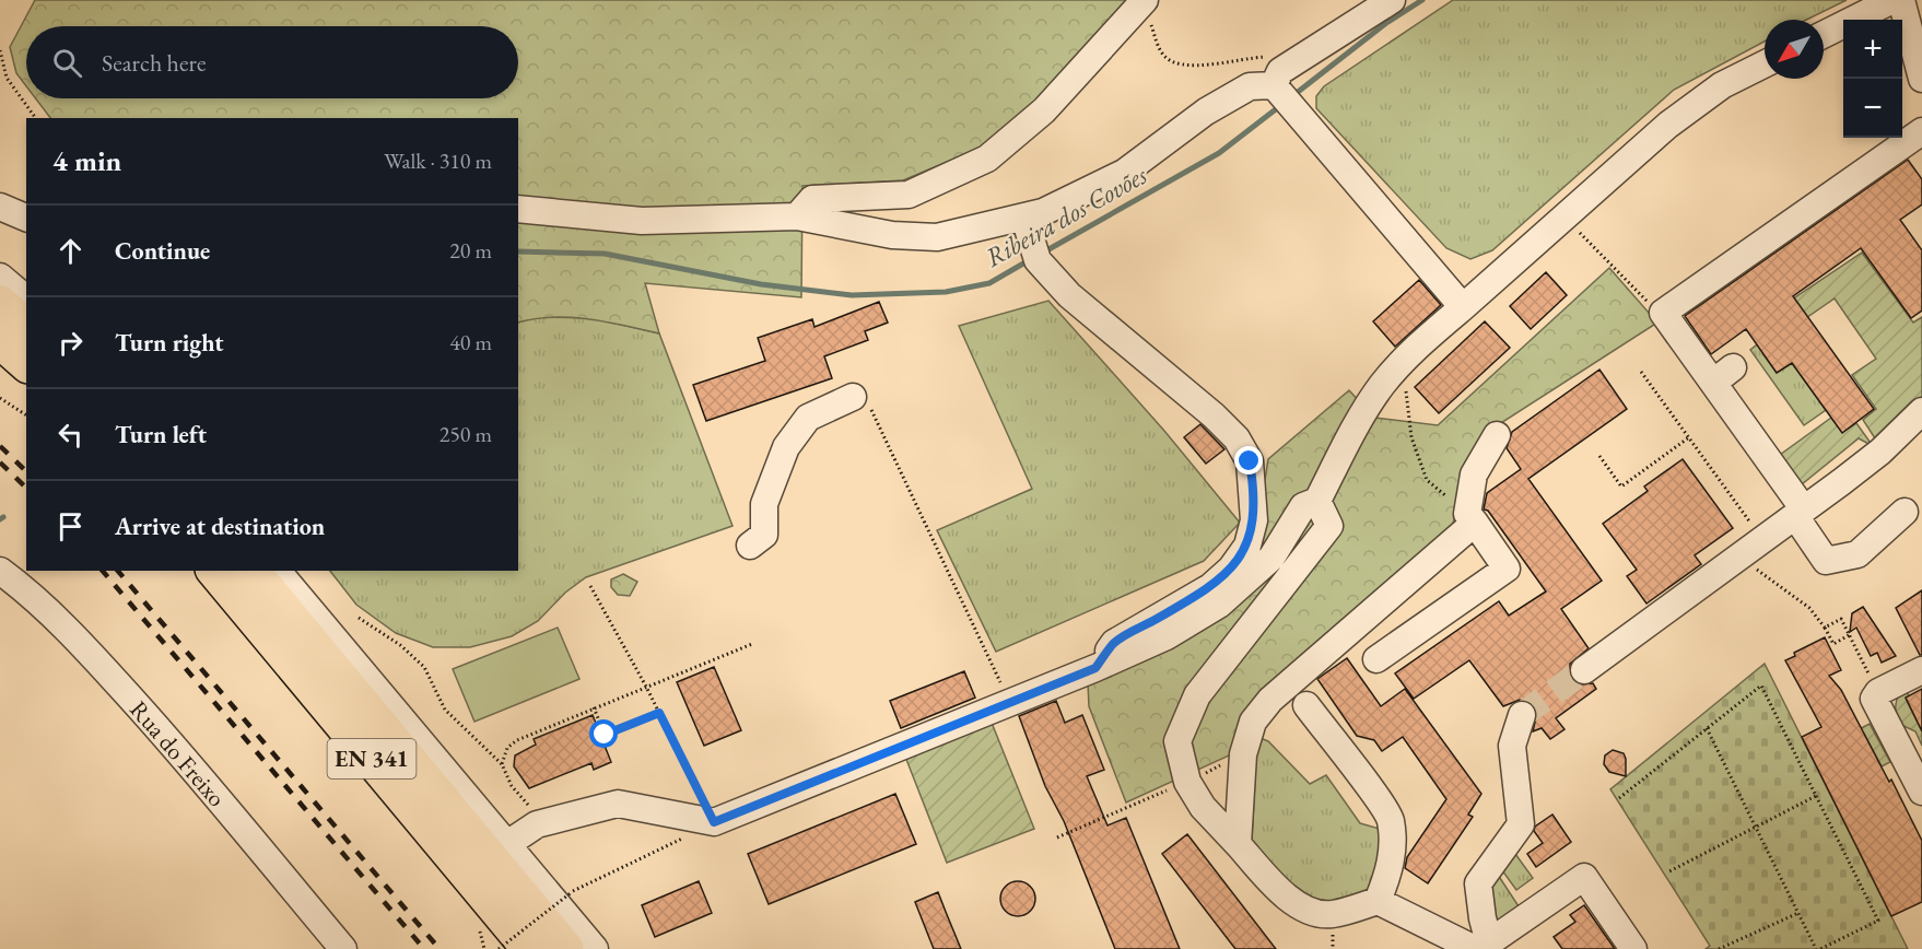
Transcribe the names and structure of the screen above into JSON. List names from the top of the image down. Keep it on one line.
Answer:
{"streets":{"highway":["EN 341"],"street":["Rua do Freixo"]},"water":["Ribeira dos Covões"],"north":"bottom left","page":{"map_buttons":["+","−"],"search":"Search here","heading":["4 min","Walk · 310 m"],"list":[["Continue","20 m"],["Turn right","40 m"],["Turn left","250 m"],"Arrive at destination"]}}
